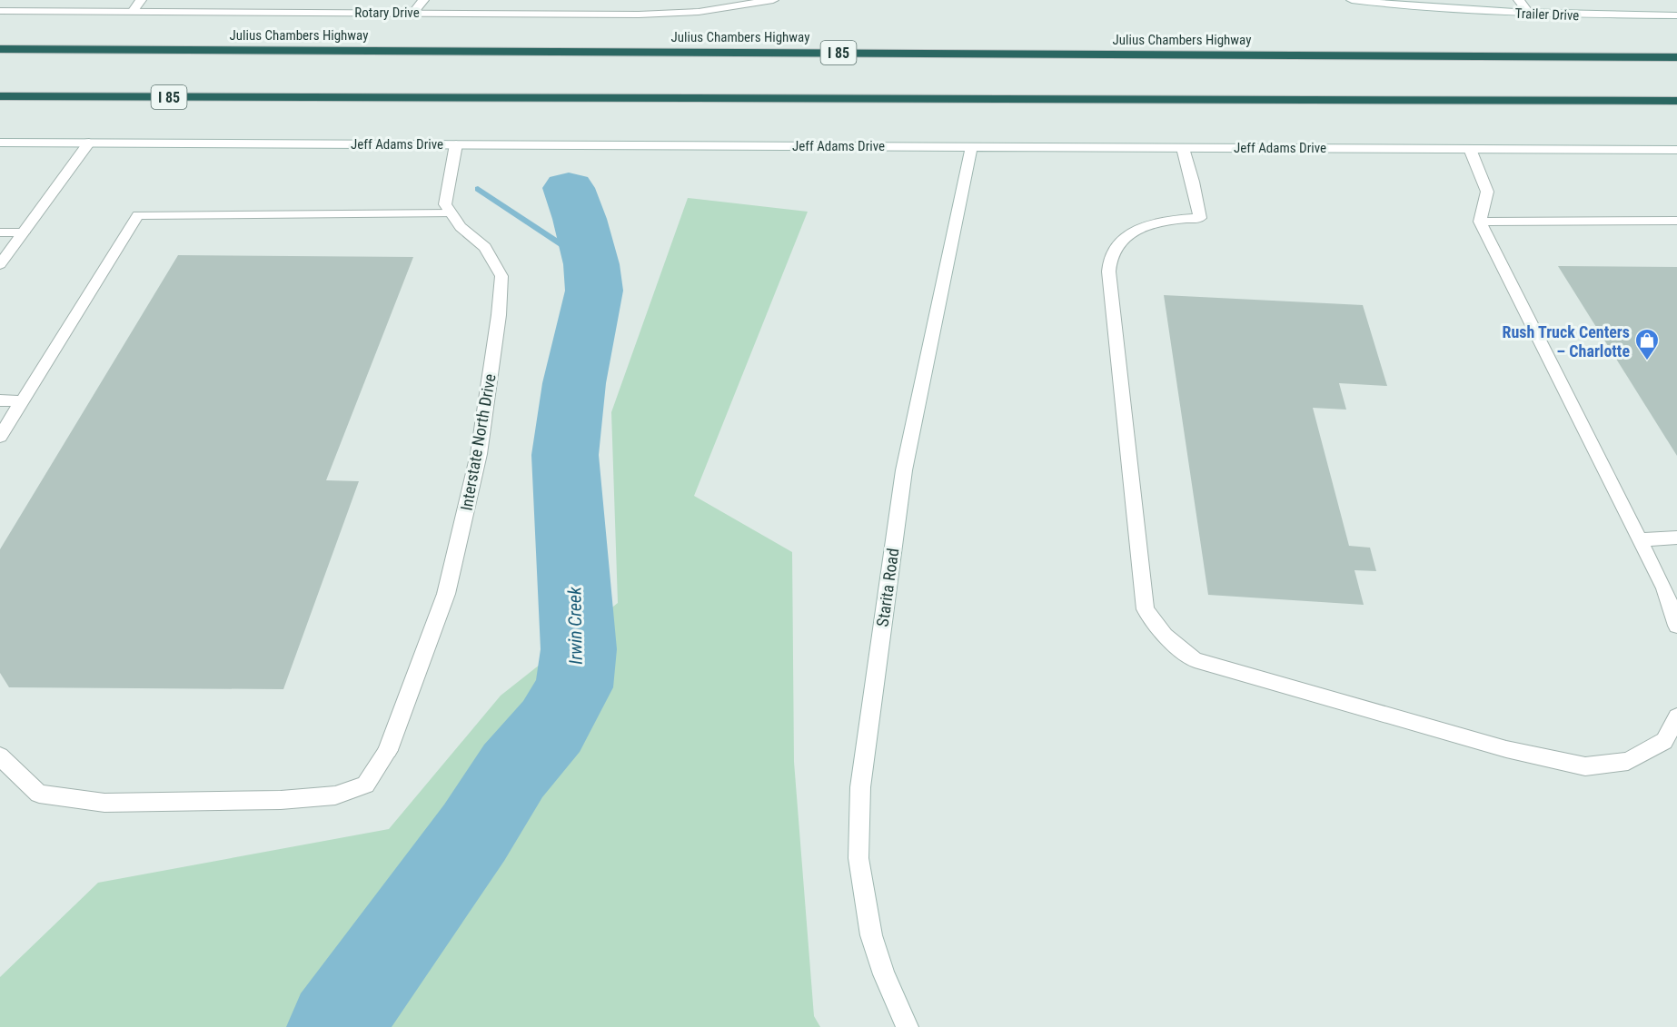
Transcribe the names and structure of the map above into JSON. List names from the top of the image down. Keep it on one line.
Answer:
{"streets":{"highway":["Julius Chambers Highway","I 85"],"street":["Rotary Drive","Trailer Drive","Jeff Adams Drive","Interstate North Drive","Starita Road"]},"crossings":[["Jeff Adams Drive","Starita Road"]],"water":["Irwin Creek"],"places":{"shop":["Rush Truck Centers – Charlotte"]}}
